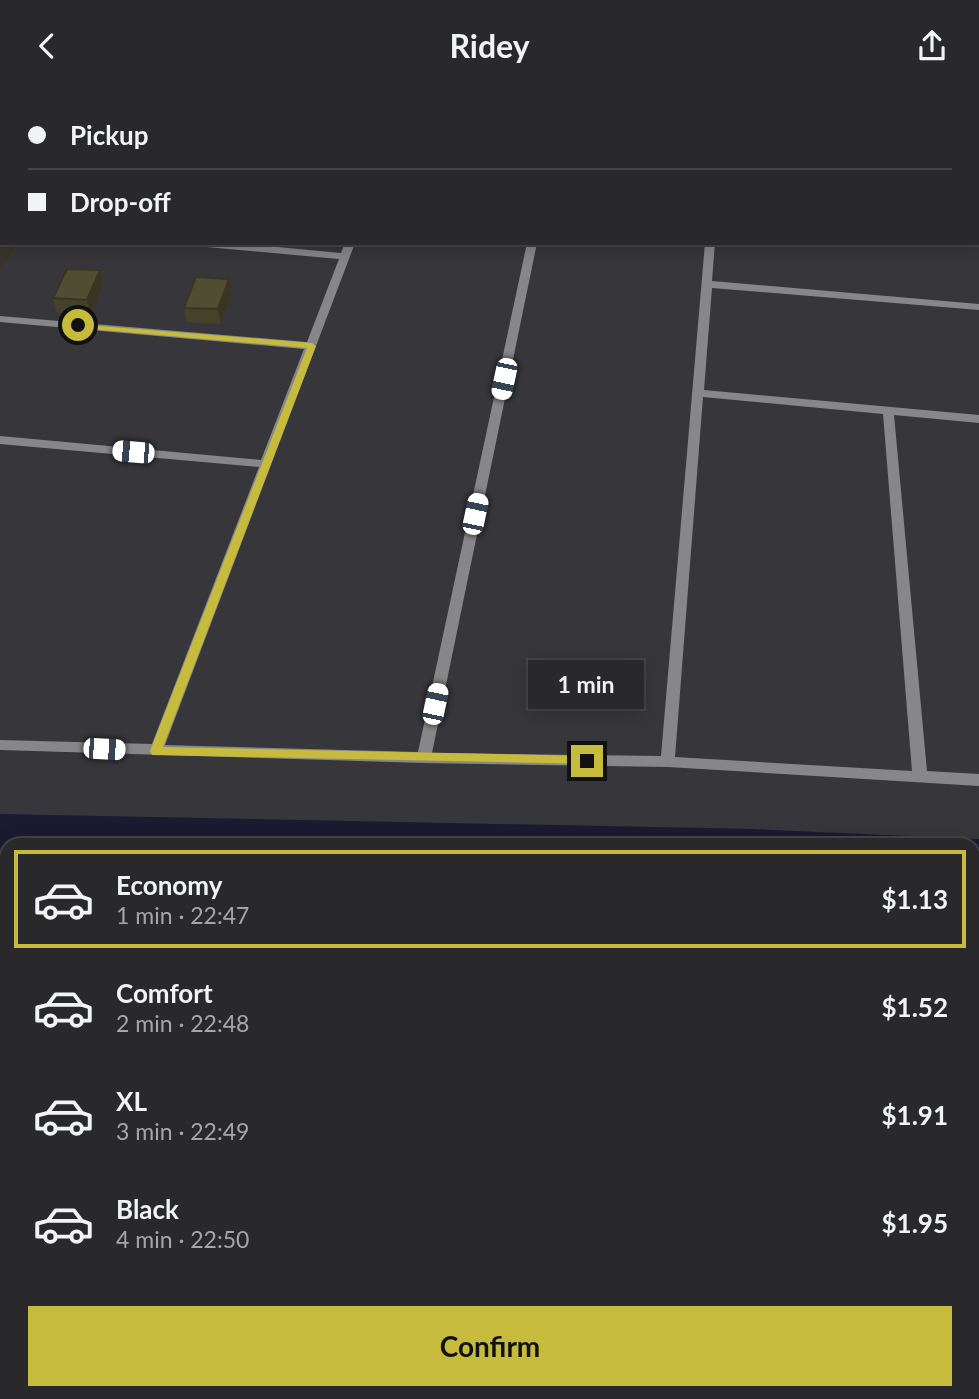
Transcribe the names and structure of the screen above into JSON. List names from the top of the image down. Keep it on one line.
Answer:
{"page":{"header":"Ridey","banner":["Pickup","Drop-off"],"bubble":"1 min","list":[{"name":"Economy","note":"1 min · 22:47","value":"$1.13"},{"name":"Comfort","note":"2 min · 22:48","value":"$1.52"},{"name":"XL","note":"3 min · 22:49","value":"$1.91"},{"name":"Black","note":"4 min · 22:50","value":"$1.95"}],"buttons":"Confirm"}}
